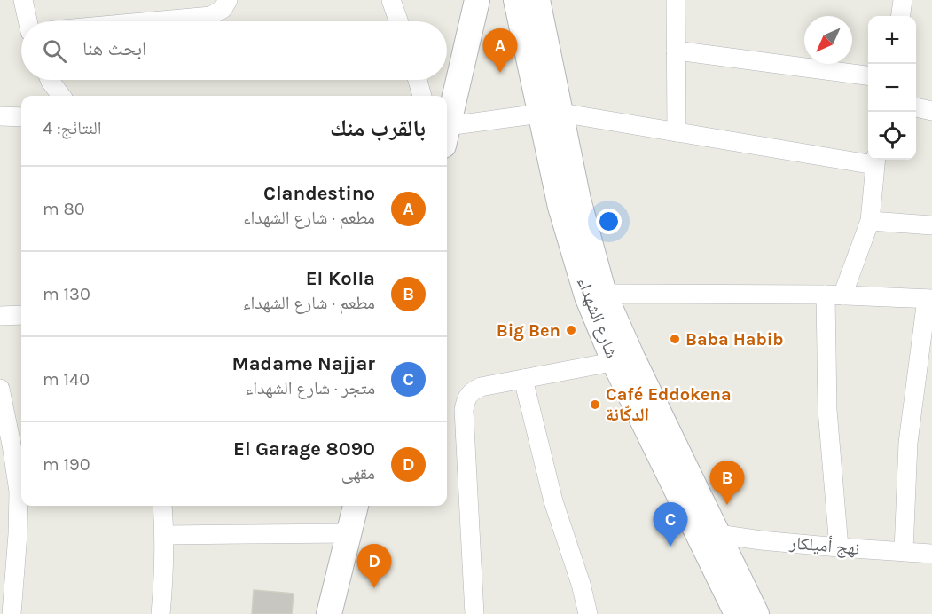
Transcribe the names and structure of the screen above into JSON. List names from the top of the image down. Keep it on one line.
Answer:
{"streets":{"street":["شارع الشهداء","نهج أميلكار"]},"crossings":[["شارع الشهداء","نهج أميلكار"]],"places":["Big Ben","Baba Habib","Café Eddokena الدكّانة"],"north":"bottom left","page":{"map_buttons":["+","−"],"search":"ابحث هنا","pins":["A","B","C","D"],"heading":["بالقرب منك","النتائج: 4"],"list":[{"mark":"A","name":"Clandestino","note":"مطعم · شارع الشهداء","value":"80 m"},{"mark":"B","name":"El Kolla","note":"مطعم · شارع الشهداء","value":"130 m"},{"mark":"C","name":"Madame Najjar","note":"متجر · شارع الشهداء","value":"140 m"},{"mark":"D","name":"El Garage 8090","note":"مقهى","value":"190 m"}]}}
